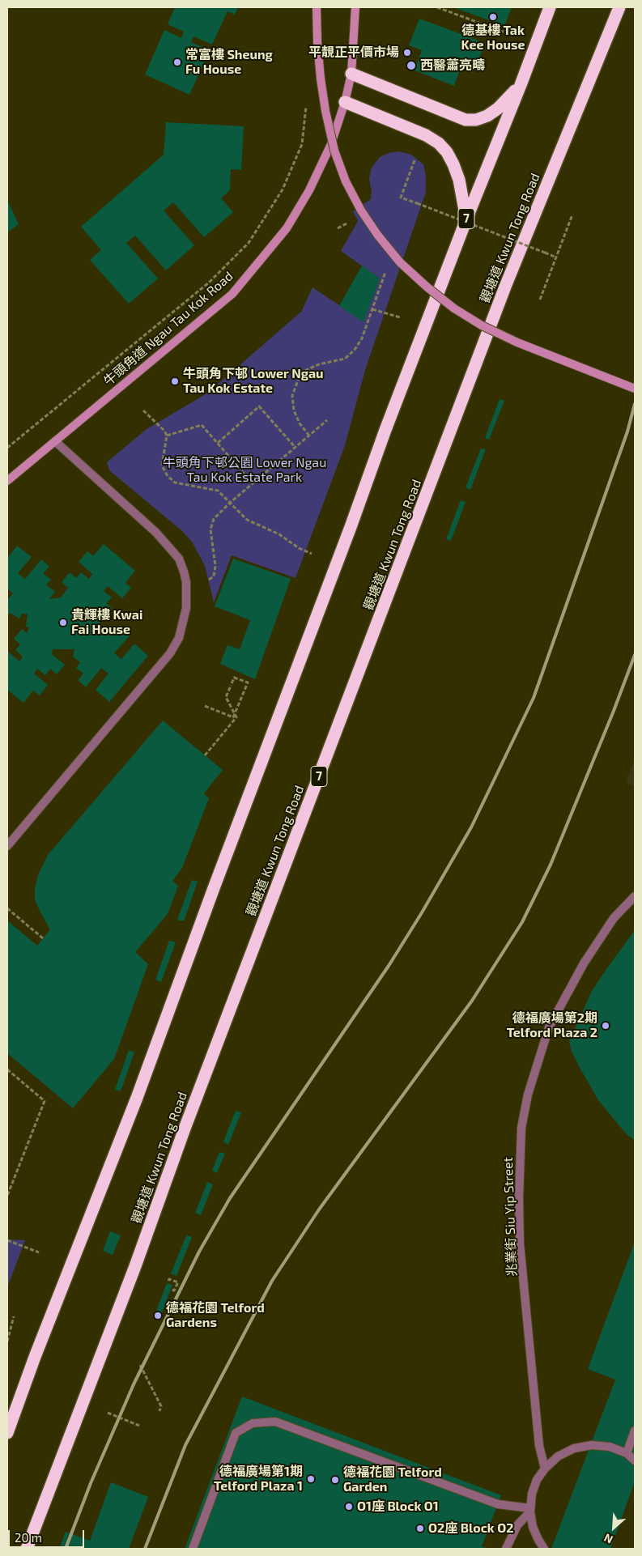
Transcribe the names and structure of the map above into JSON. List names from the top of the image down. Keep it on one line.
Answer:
{"streets":{"highway":["7","觀塘道 Kwun Tong Road"],"main road":["牛頭角道 Ngau Tau Kok Road"],"street":["兆業街 Siu Yip Street"]},"parks":["牛頭角下邨公園 Lower Ngau Tau Kok Estate Park"],"places":["德基樓 Tak Kee House","平靚正平價市場","常富樓 Sheung Fu House","西醫蕭亮疇","牛頭角下邨 Lower Ngau Tau Kok Estate","貴輝樓 Kwai Fai House","德福廣場第2期 Telford Plaza 2","德福花園 Telford Gardens","德福廣場第1期 Telford Plaza 1","德福花園 Telford Garden","O1座 Block O1","O2座 Block O2"],"scale_bar":"20 m","north":"bottom left"}
